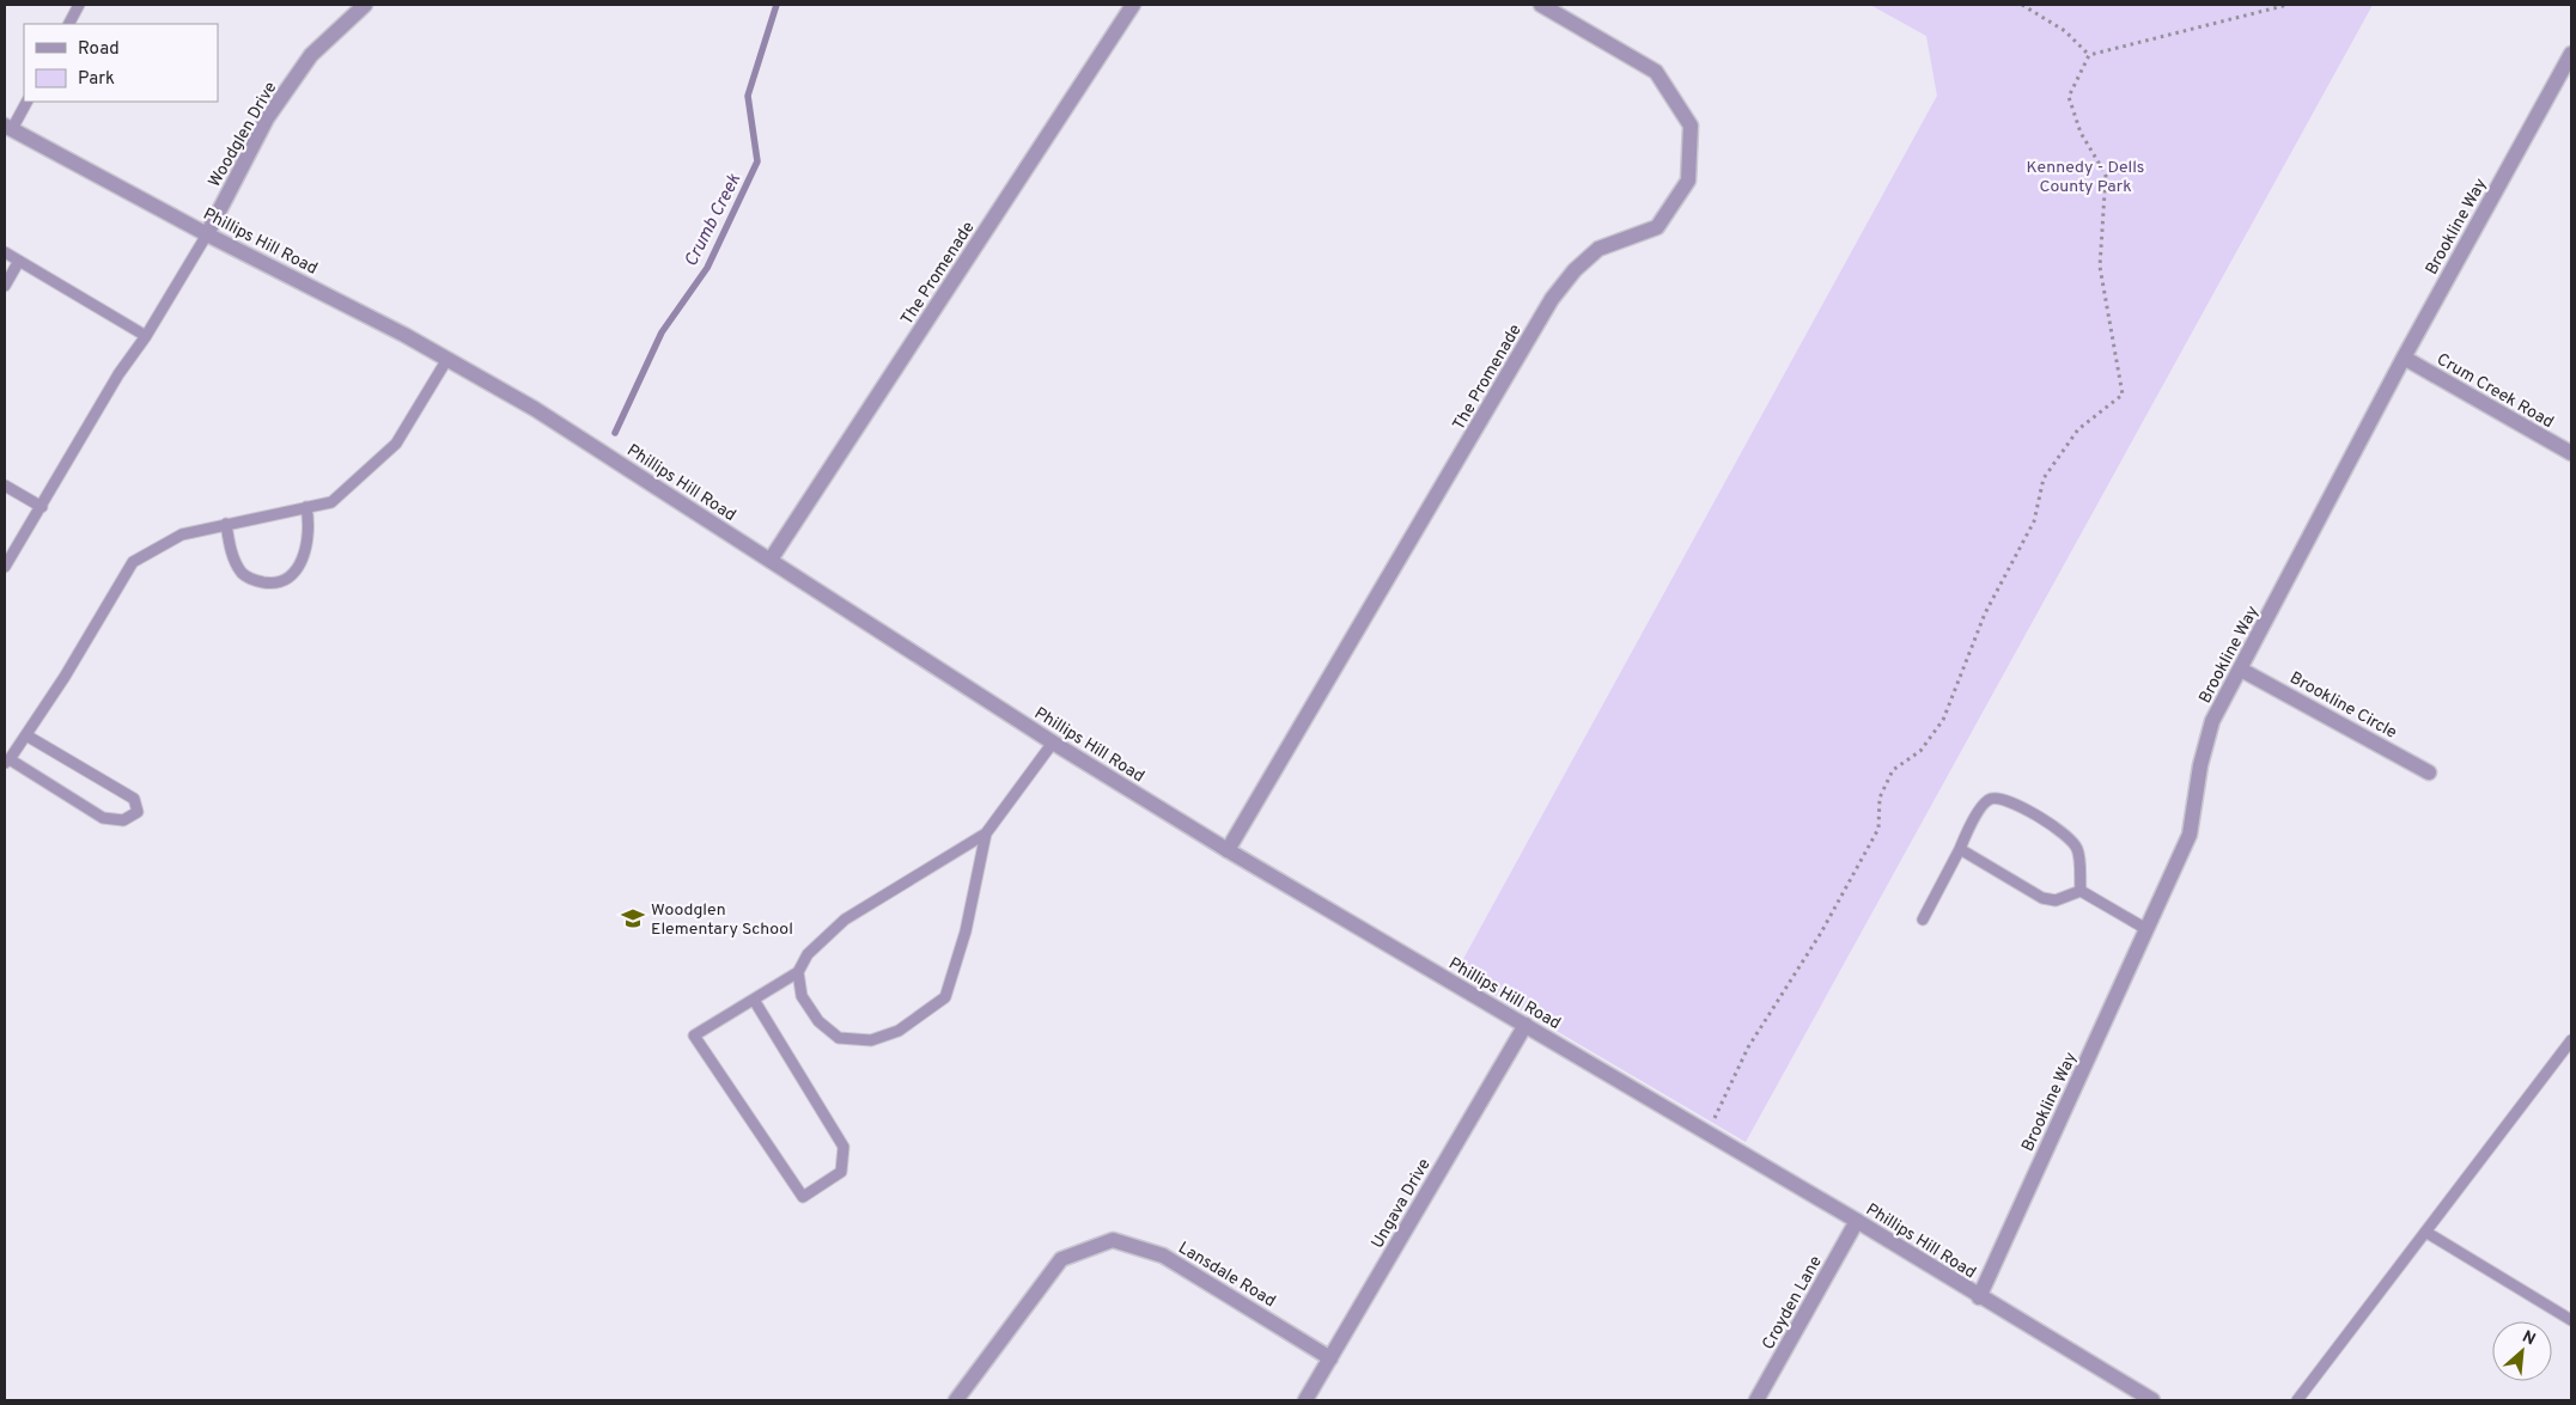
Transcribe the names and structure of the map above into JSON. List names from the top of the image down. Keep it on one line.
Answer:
{"streets":{"street":["Woodglen Drive","Brookline Way","Phillips Hill Road","The Promenade","Crum Creek Road","Brookline Circle","Ungava Drive","Lansdale Road","Croyden Lane"]},"crossings":[["Woodglen Drive","Phillips Hill Road"],["Brookline Way","Phillips Hill Road"],["Brookline Way","Crum Creek Road"],["Brookline Way","Brookline Circle"],["Phillips Hill Road","The Promenade"],["Phillips Hill Road","Ungava Drive"],["Phillips Hill Road","Croyden Lane"],["Ungava Drive","Lansdale Road"]],"water":["Crumb Creek"],"parks":["Kennedy - Dells County Park"],"places":{"school or university":["Woodglen Elementary School"]},"legend":["Road","Park"],"north":"top right"}
